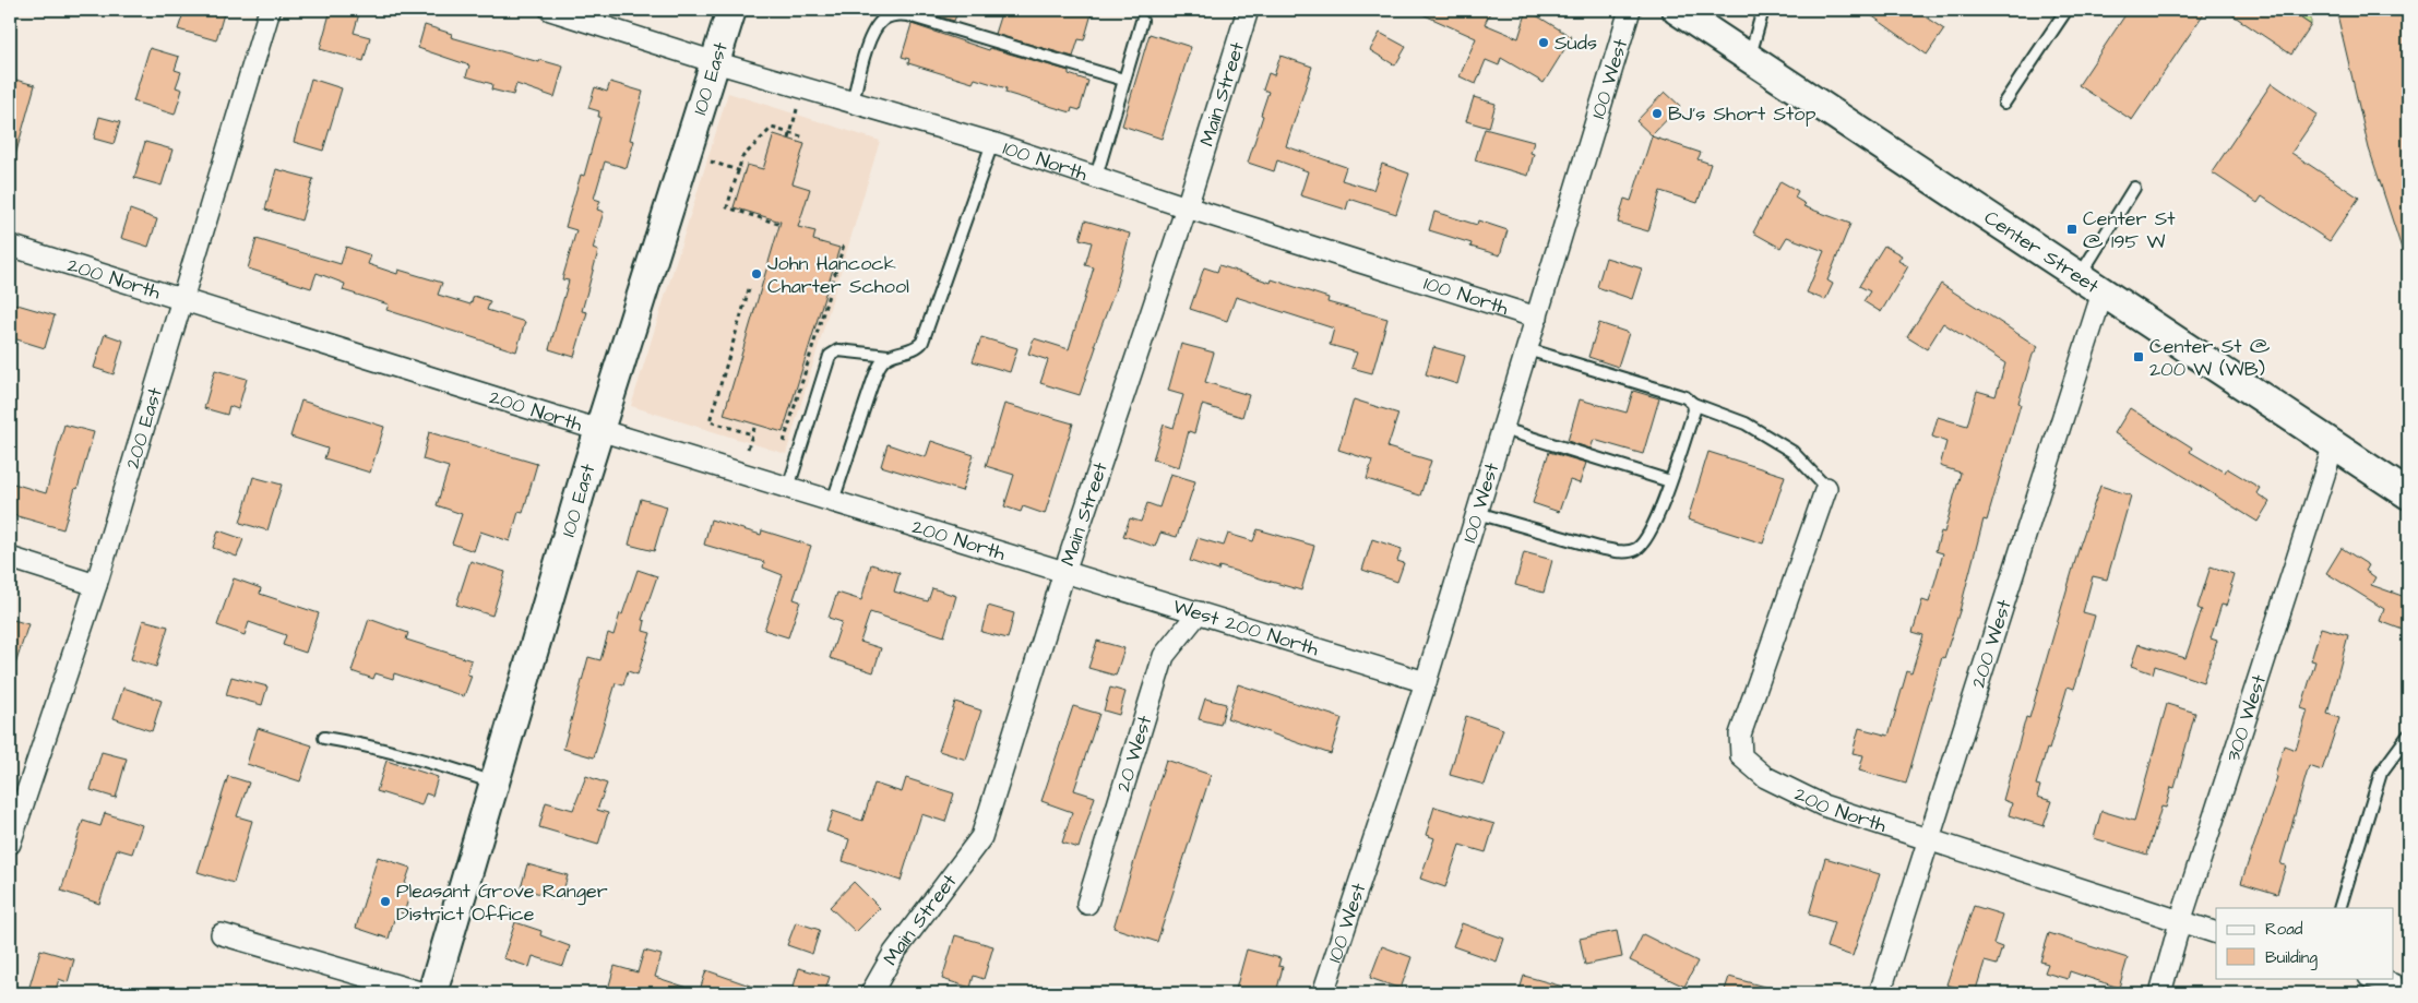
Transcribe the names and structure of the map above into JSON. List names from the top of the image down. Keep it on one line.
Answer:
{"streets":{"main road":["100 East","Center Street"],"street":["100 West","Main Street","100 North","200 North","200 East","West 200 North","200 West","300 West","20 West"]},"crossings":[["100 East","100 North"],["100 East","200 North"],["100 West","100 North"],["100 West","West 200 North"],["Main Street","100 North"],["Main Street","200 North"],["Main Street","West 200 North"],["Center Street","200 West"],["Center Street","300 West"],["200 North","200 East"],["200 North","West 200 North"],["200 North","200 West"],["200 North","300 West"],["West 200 North","20 West"]],"places":{"other":["Suds","BJ's Short Stop","John Hancock Charter School","Pleasant Grove Ranger District Office"],"transit":["Center St @ 195 W","Center St @ 200 W (WB)"]},"legend":["Road","Building"]}
